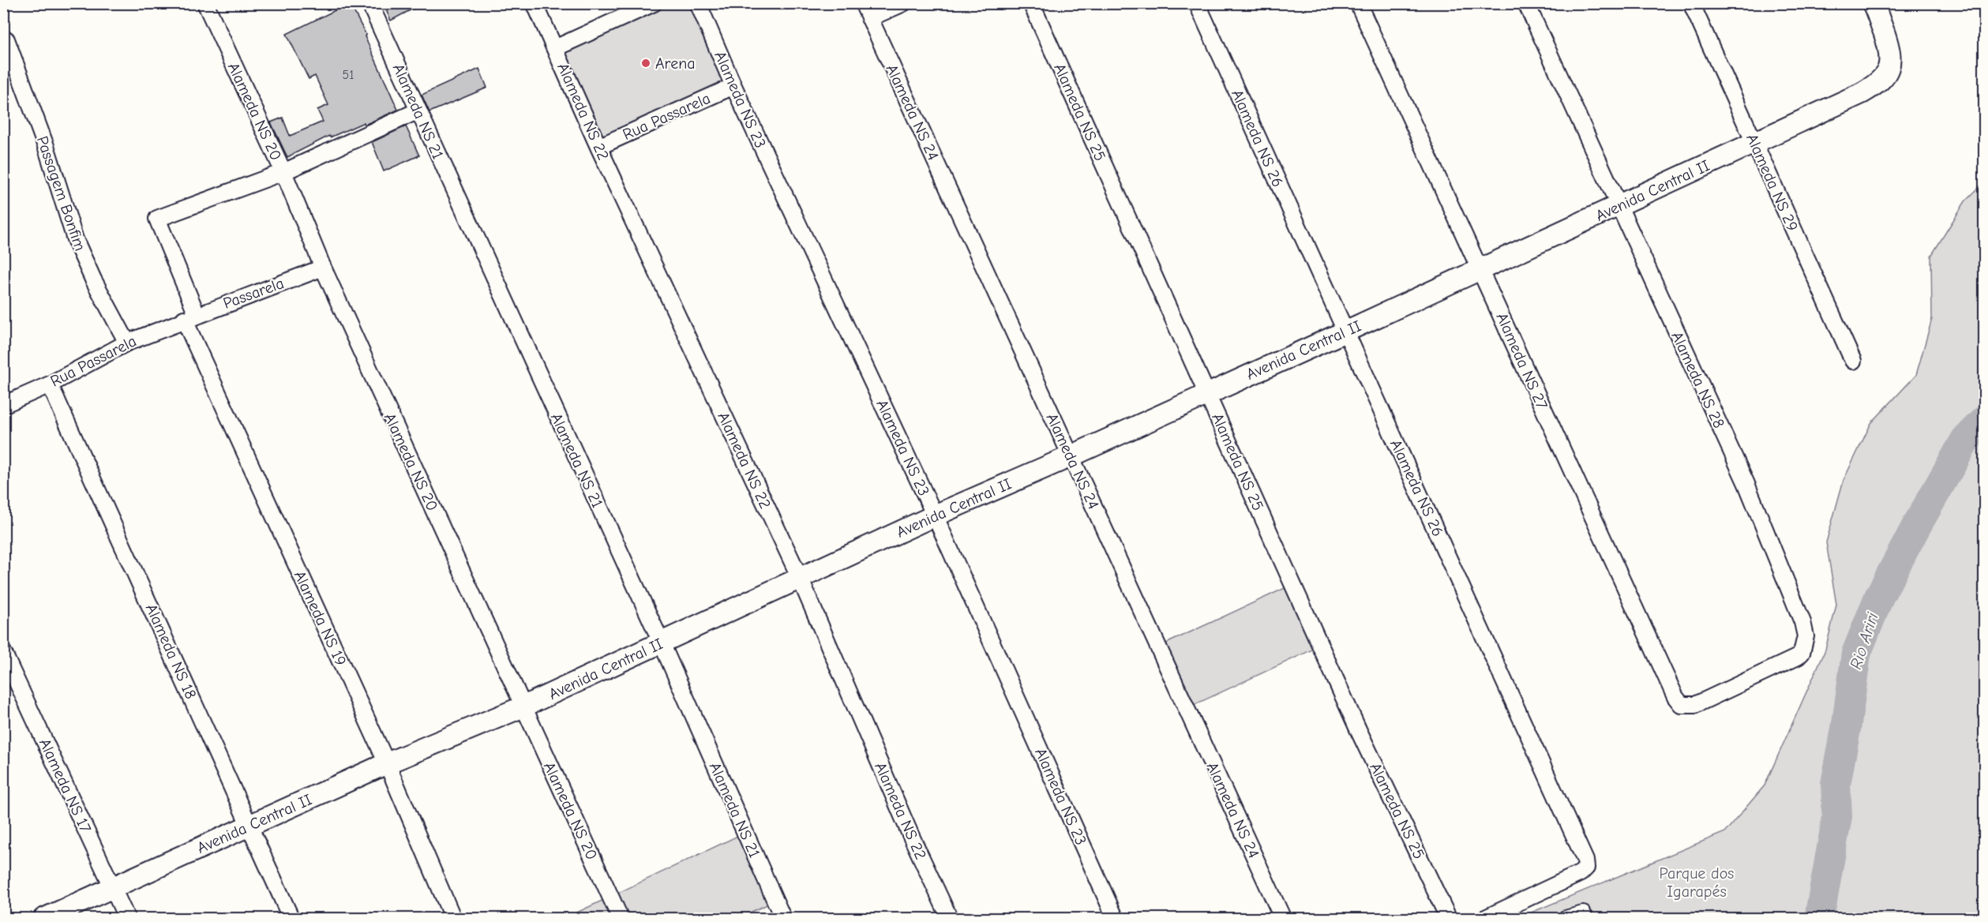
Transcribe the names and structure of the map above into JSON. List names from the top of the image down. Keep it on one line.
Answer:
{"streets":{"street":["Alameda NS 23","Alameda NS 20","Alameda NS 21","Alameda NS 22","Alameda NS 24","Alameda NS 25","Rua Passarela","Alameda NS 26","Alameda NS 29","Avenida Central II","Passagem Bonfim","Passarela","Alameda NS 27","Alameda NS 28","Alameda NS 19","Alameda NS 18","Alameda NS 17"]},"crossings":[["Alameda NS 23","Rua Passarela"],["Alameda NS 23","Avenida Central II"],["Alameda NS 20","Avenida Central II"],["Alameda NS 20","Passarela"],["Alameda NS 20","Alameda NS 19"],["Alameda NS 21","Avenida Central II"],["Alameda NS 22","Rua Passarela"],["Alameda NS 22","Avenida Central II"],["Alameda NS 24","Avenida Central II"],["Alameda NS 25","Avenida Central II"],["Rua Passarela","Passagem Bonfim"],["Rua Passarela","Passarela"],["Rua Passarela","Alameda NS 19"],["Rua Passarela","Alameda NS 18"],["Alameda NS 26","Avenida Central II"],["Alameda NS 29","Avenida Central II"],["Avenida Central II","Alameda NS 27"],["Avenida Central II","Alameda NS 28"],["Avenida Central II","Alameda NS 19"],["Avenida Central II","Alameda NS 18"],["Avenida Central II","Alameda NS 17"],["Passarela","Alameda NS 19"],["Alameda NS 27","Alameda NS 28"]],"water":["Rio Ariri"],"parks":["Parque dos Igarapés"],"places":["Arena"],"house_numbers":["51"]}
